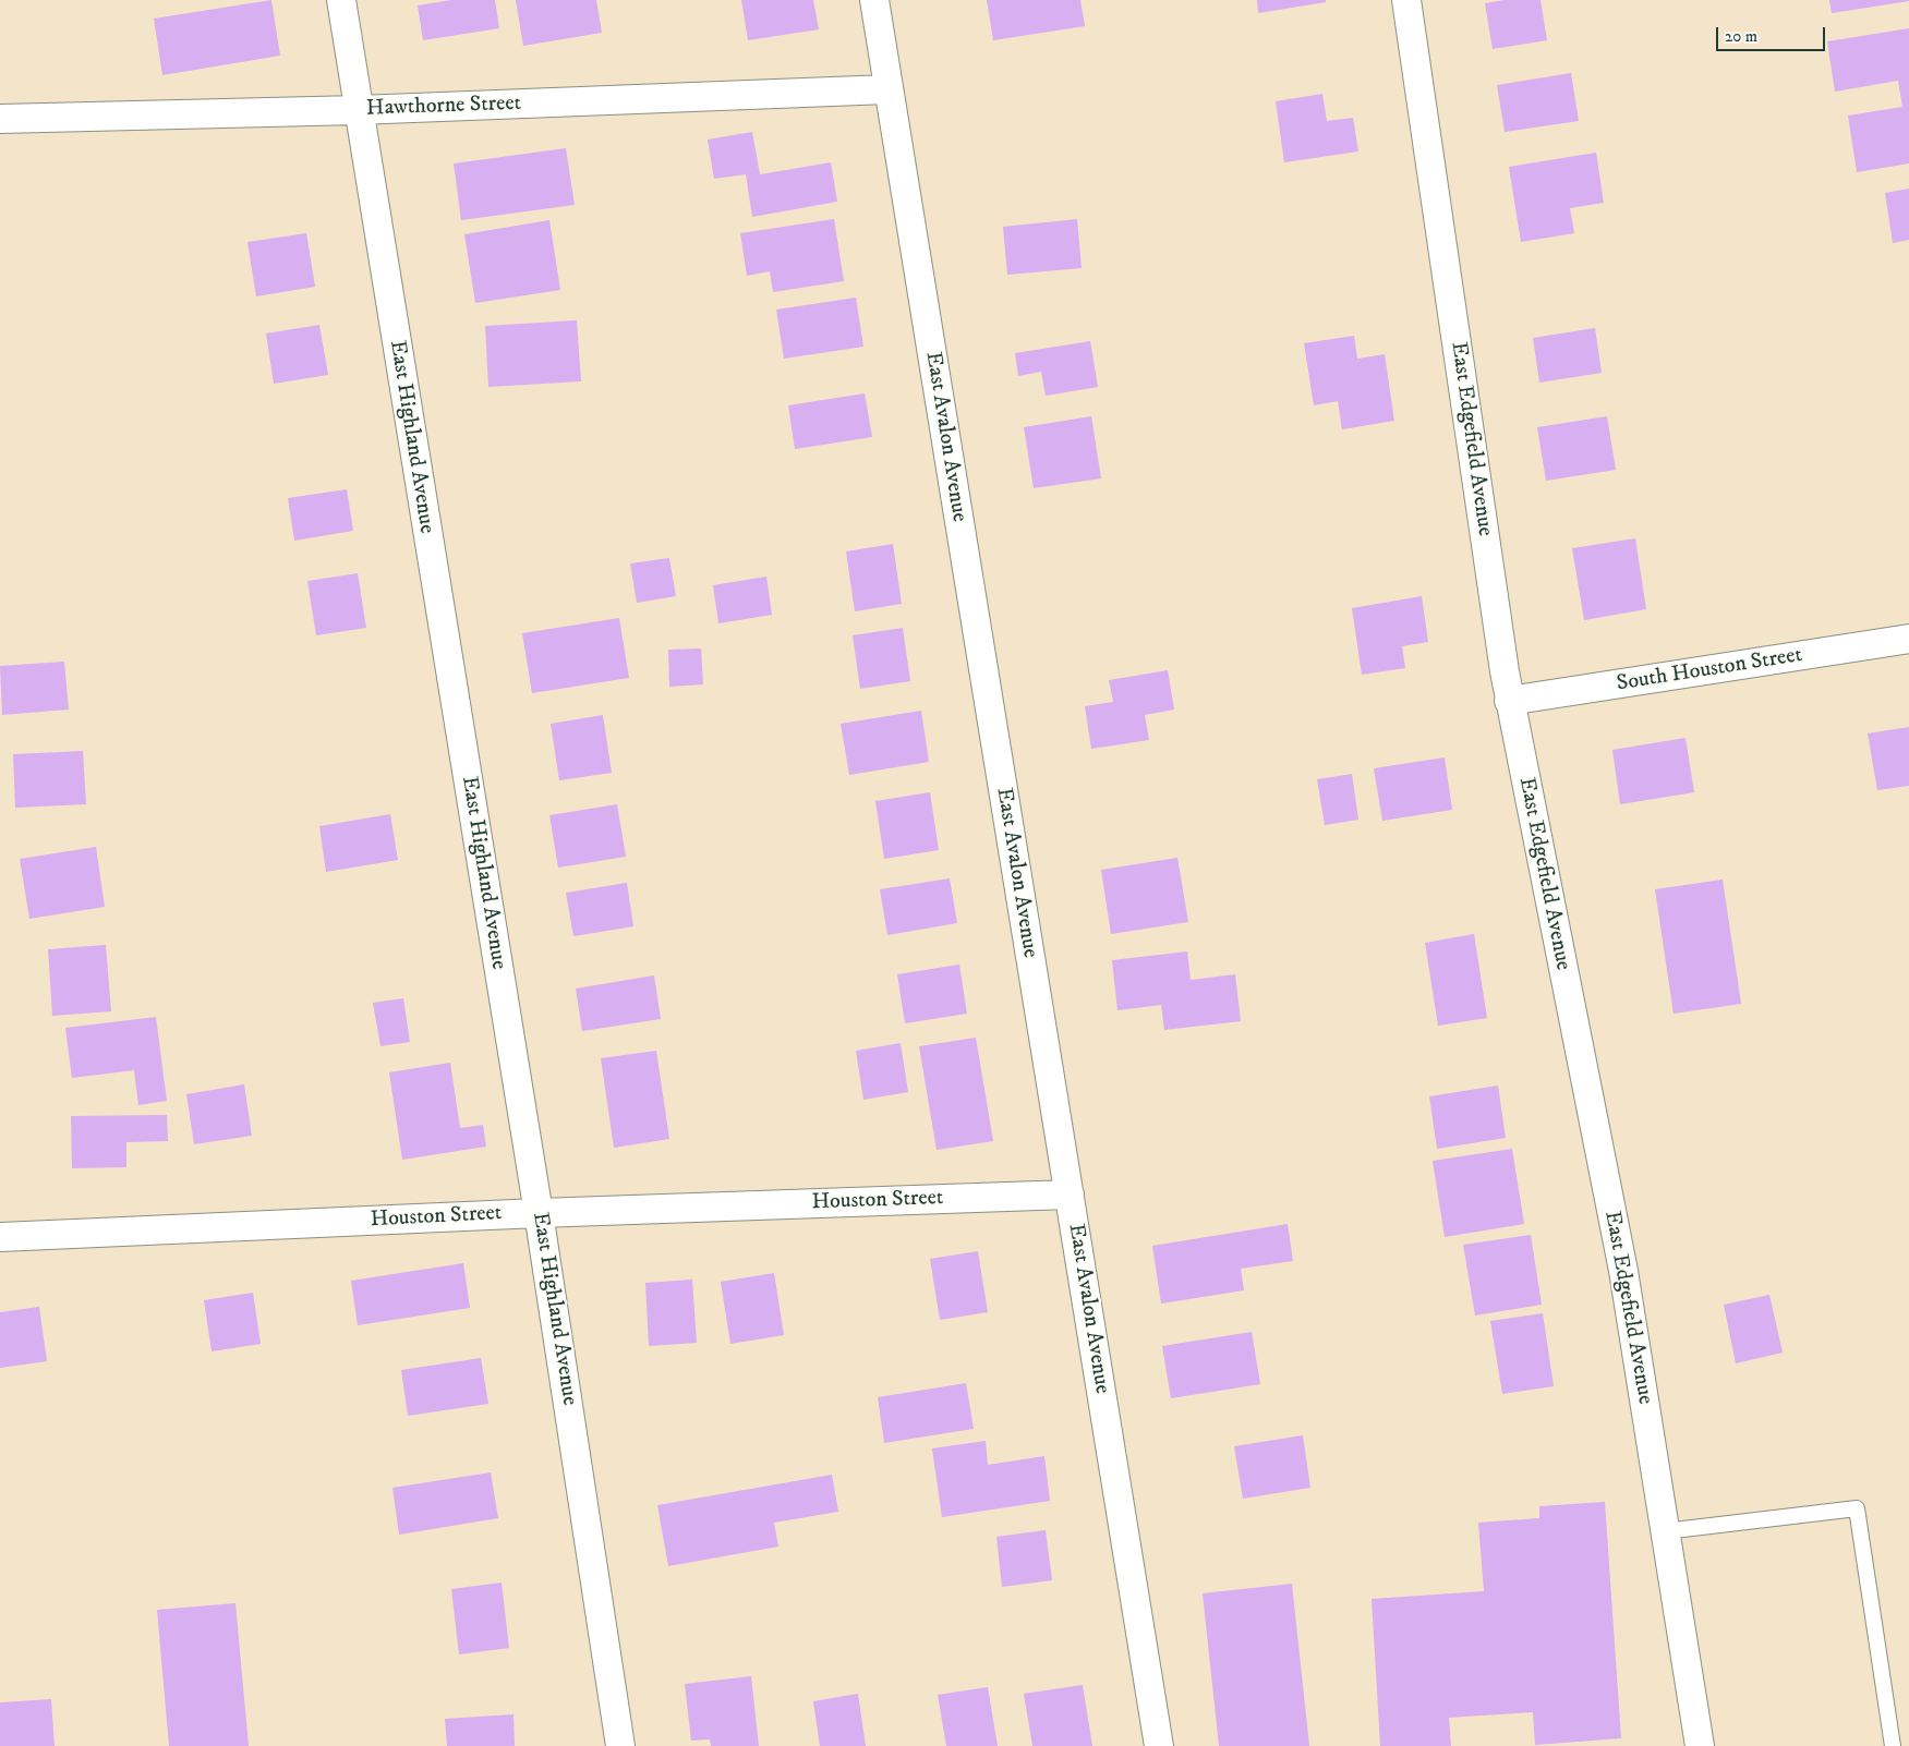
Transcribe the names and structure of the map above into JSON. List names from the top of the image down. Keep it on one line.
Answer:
{"streets":{"street":["Hawthorne Street","East Highland Avenue","East Avalon Avenue","East Edgefield Avenue","South Houston Street","Houston Street"]},"crossings":[["Hawthorne Street","East Highland Avenue"],["Hawthorne Street","East Avalon Avenue"],["East Highland Avenue","Houston Street"],["East Avalon Avenue","Houston Street"],["East Edgefield Avenue","South Houston Street"]],"scale_bar":"20 m"}
